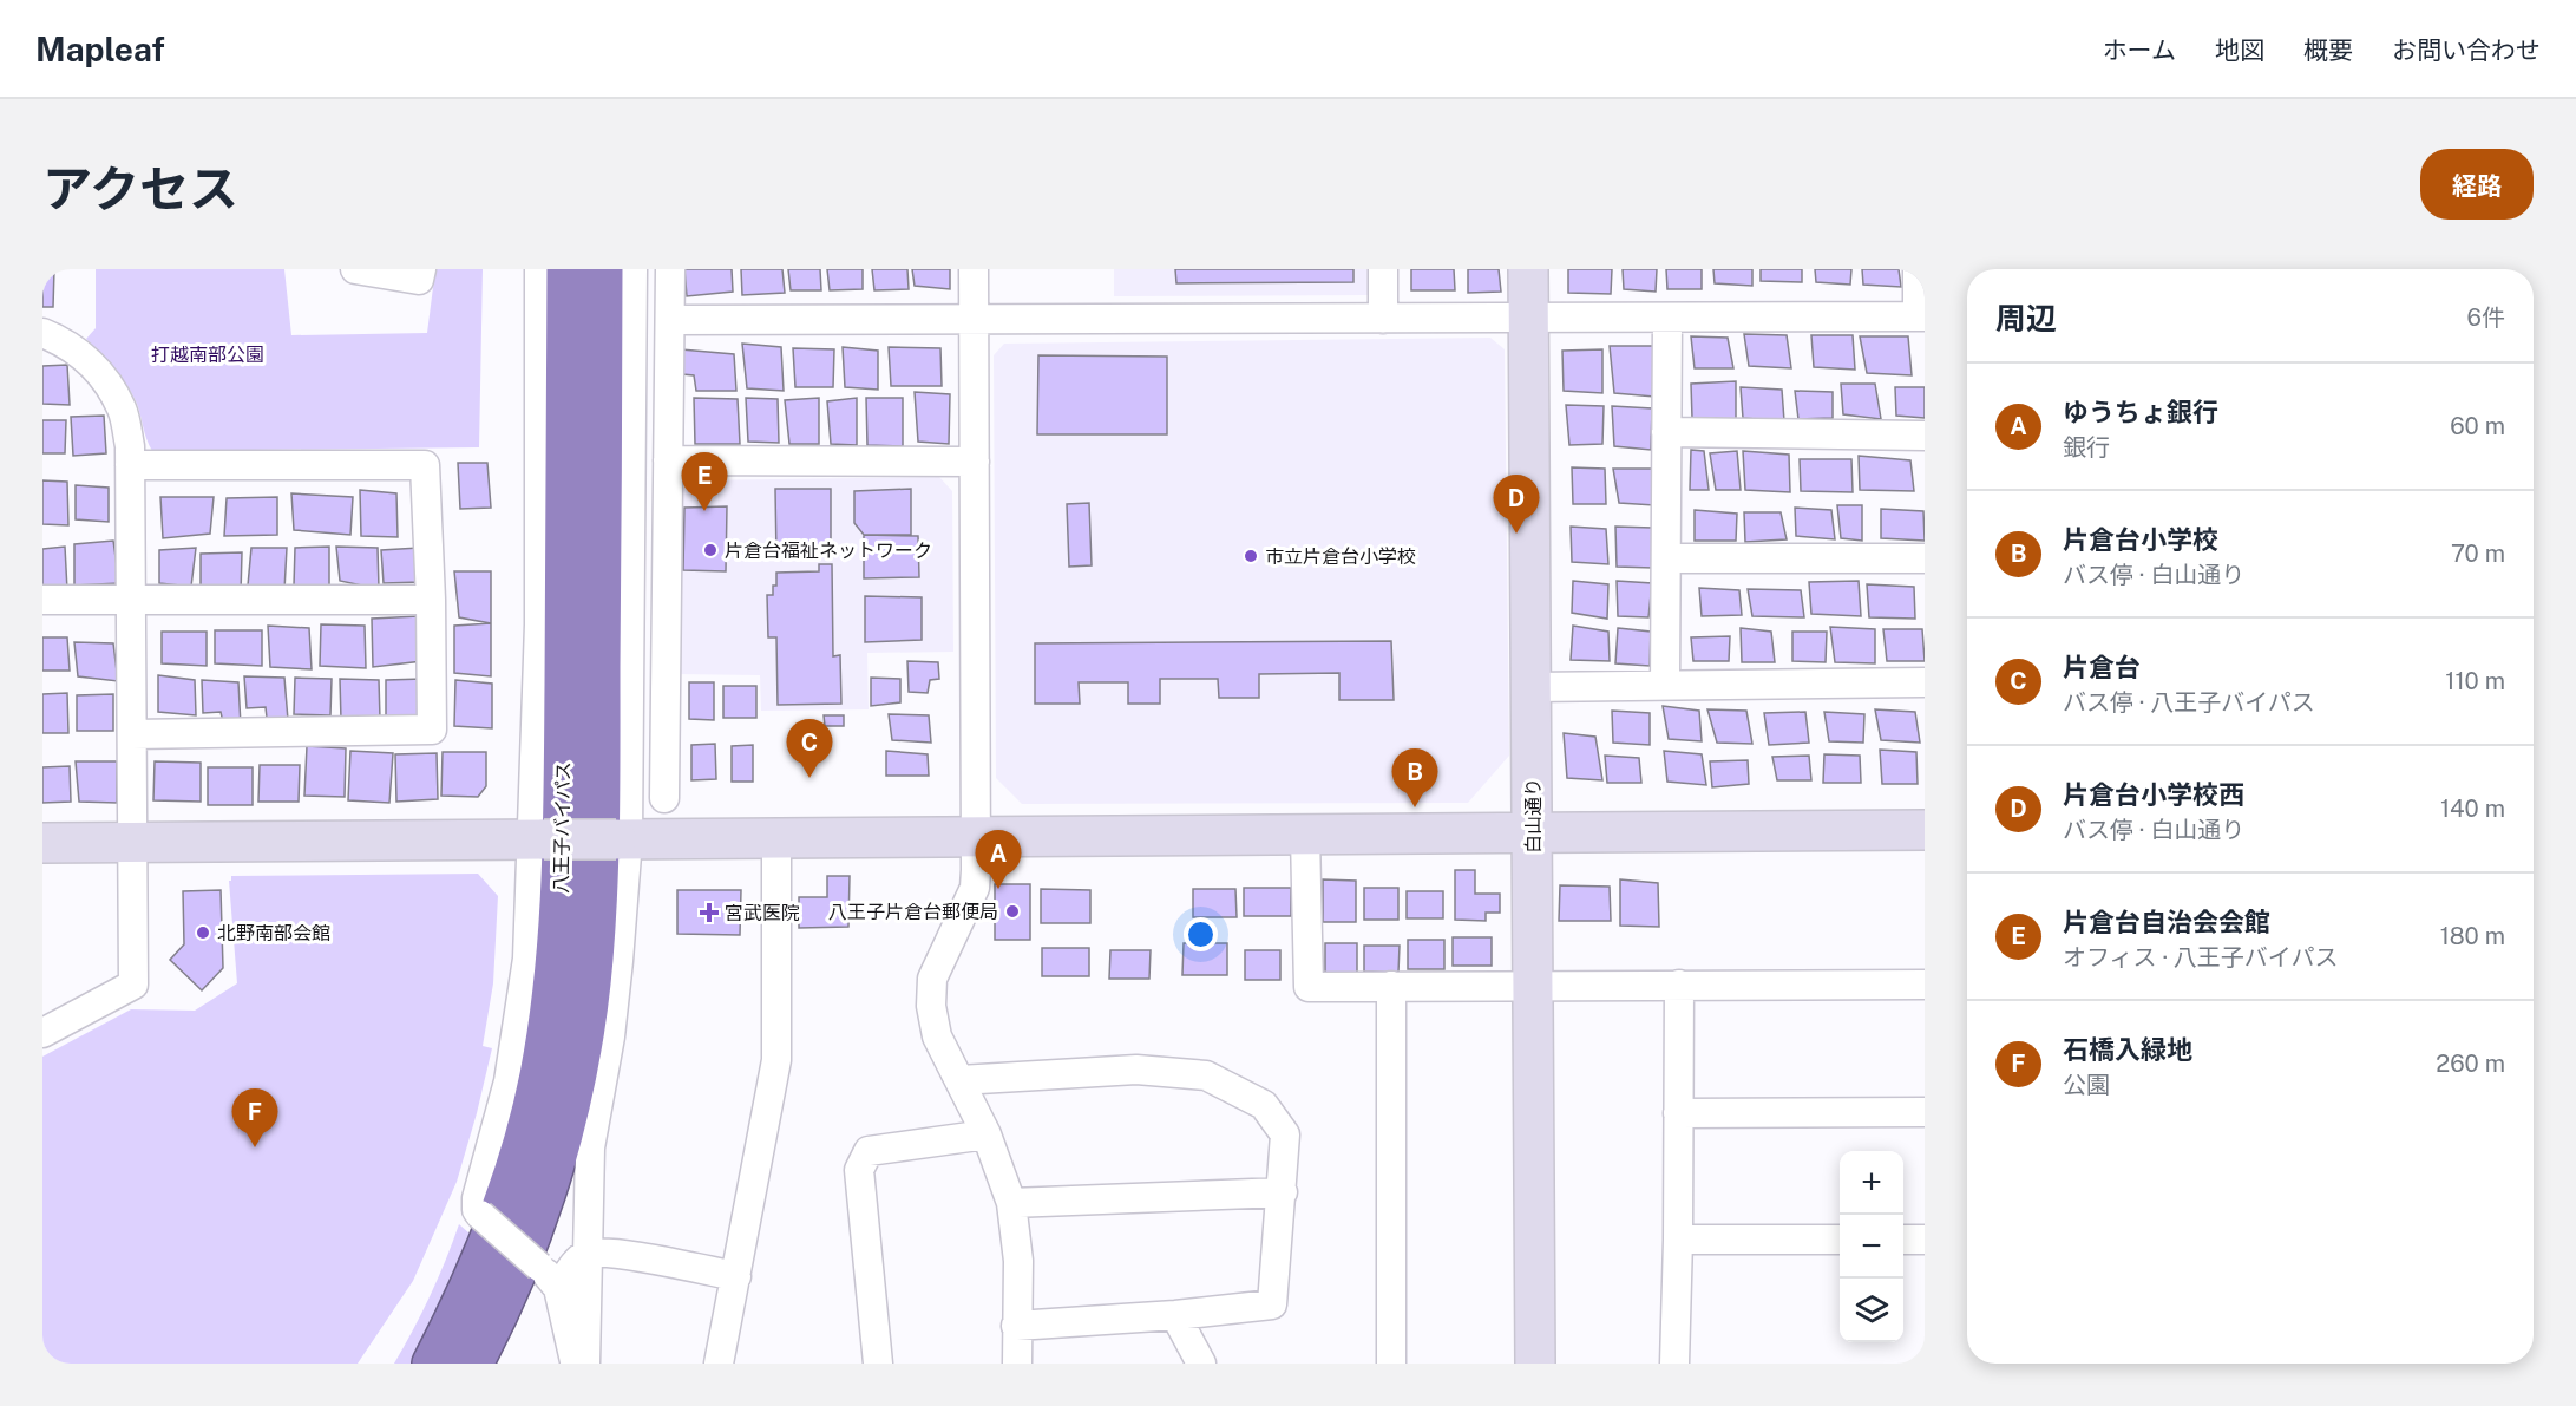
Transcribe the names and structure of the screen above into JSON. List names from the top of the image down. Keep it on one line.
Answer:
{"streets":{"highway":["八王子バイパス"],"street":["白山通り"]},"parks":["打越南部公園"],"places":{"other":["片倉台福祉ネットワーク","市立片倉台小学校","八王子片倉台郵便局","北野南部会館"],"health":["宮武医院"]},"page":{"header":"Mapleaf","nav":["ホーム","地図","概要","お問い合わせ"],"title":"アクセス","buttons":"経路","heading":["周辺","6件"],"list":[{"mark":"A","name":"ゆうちょ銀行","note":"銀行","value":"60 m"},{"mark":"B","name":"片倉台小学校","note":"バス停 · 白山通り","value":"70 m"},{"mark":"C","name":"片倉台","note":"バス停 · 八王子バイパス","value":"110 m"},{"mark":"D","name":"片倉台小学校西","note":"バス停 · 白山通り","value":"140 m"},{"mark":"E","name":"片倉台自治会会館","note":"オフィス · 八王子バイパス","value":"180 m"},{"mark":"F","name":"石橋入緑地","note":"公園","value":"260 m"}],"pins":["E","D","C","B","A","F"],"map_buttons":["+","−"]}}
